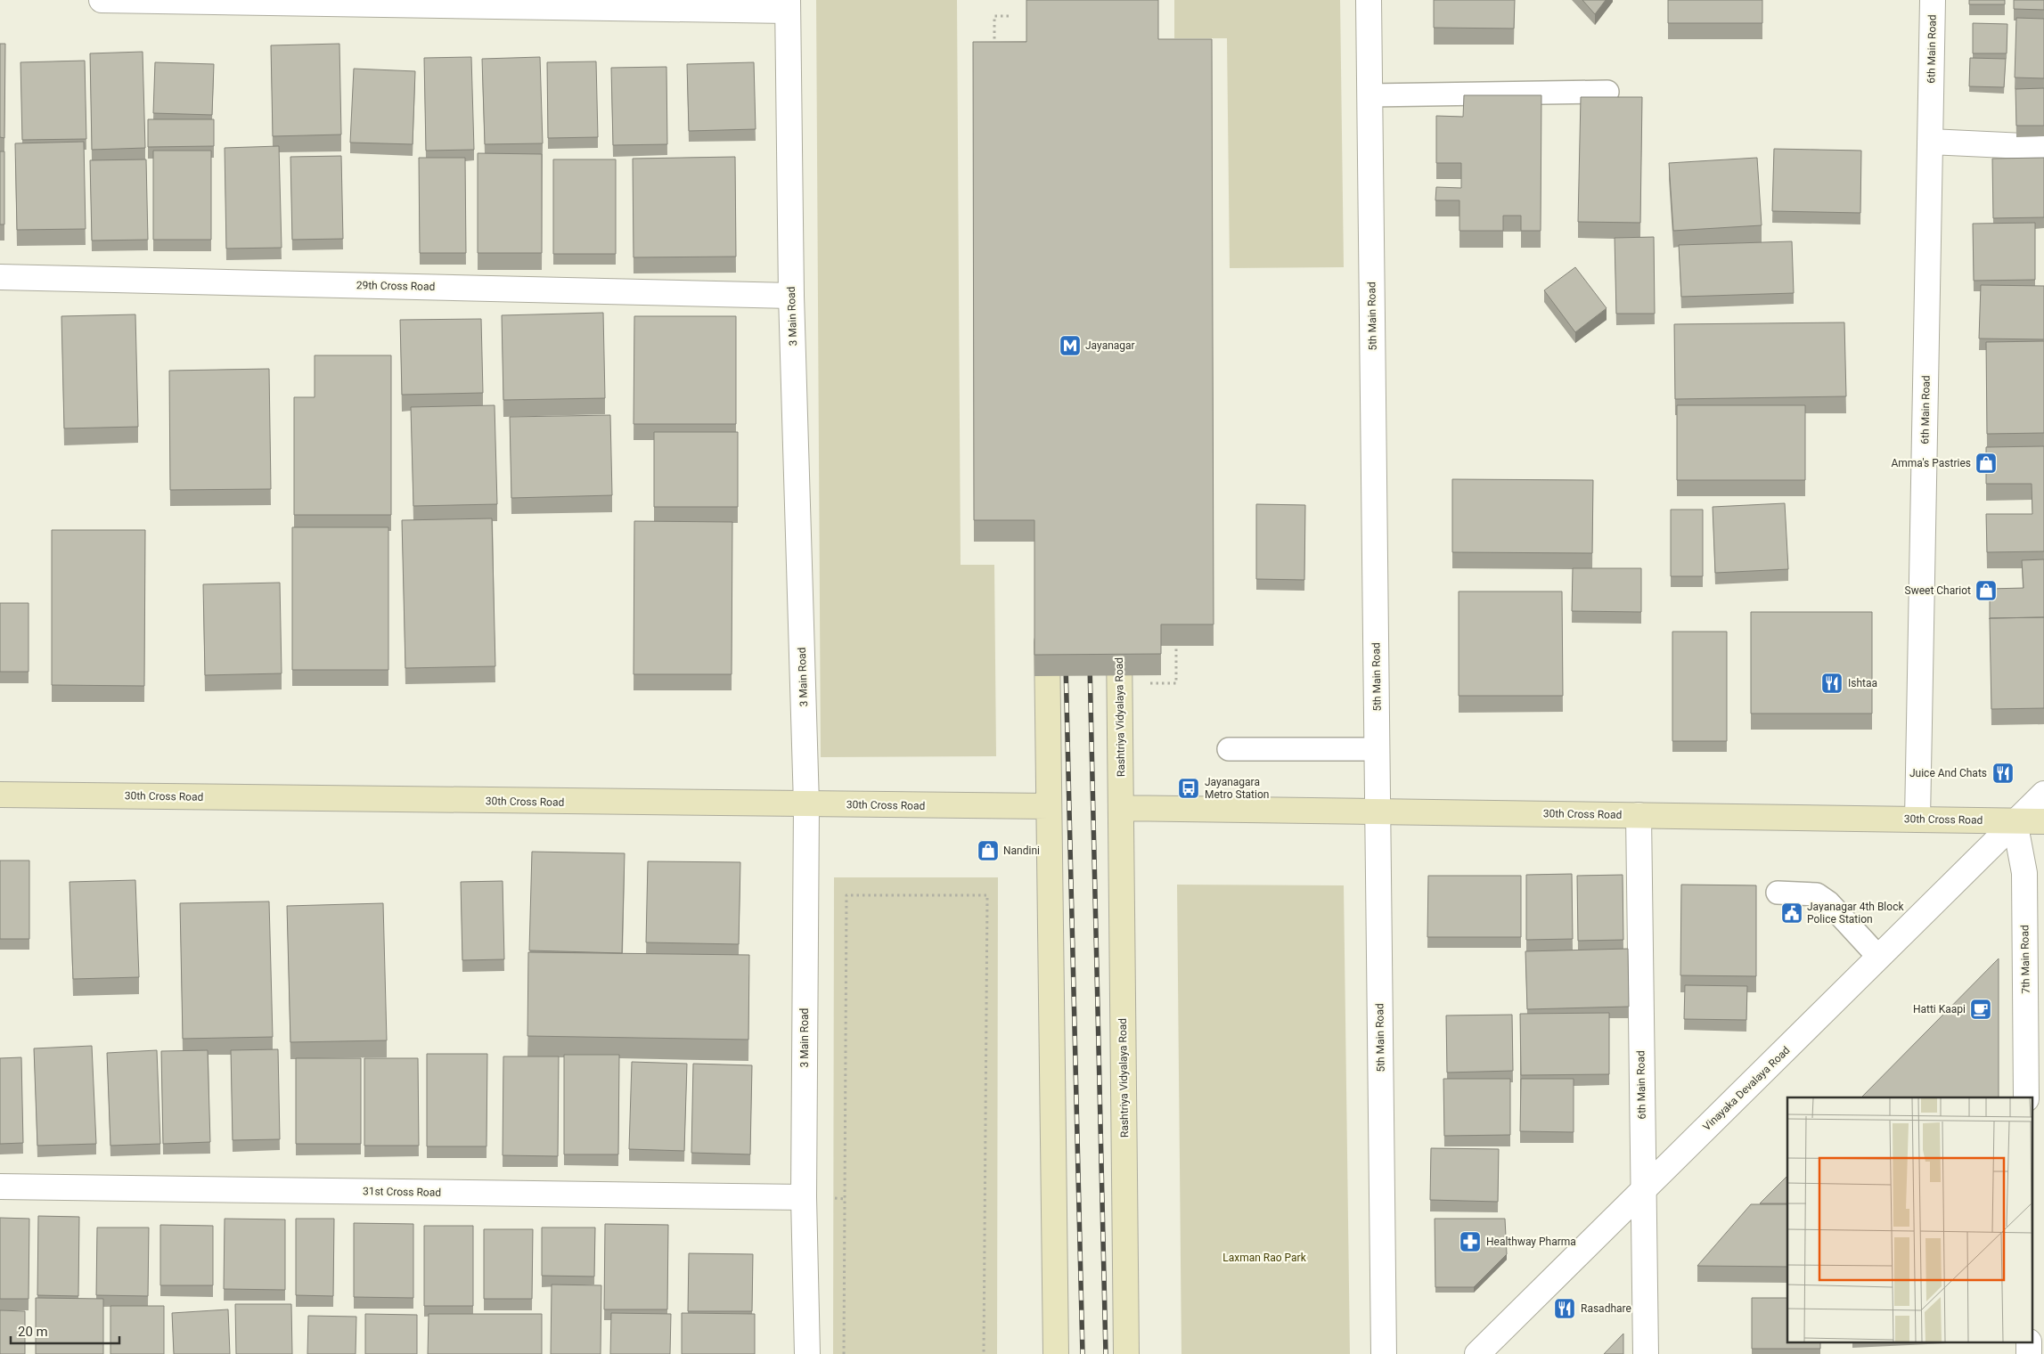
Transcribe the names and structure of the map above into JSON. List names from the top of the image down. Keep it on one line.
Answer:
{"streets":{"main road":["Rashtriya Vidyalaya Road","30th Cross Road"],"street":["6th Main Road","29th Cross Road","3 Main Road","5th Main Road","7th Main Road","Vinayaka Devalaya Road","31st Cross Road"]},"crossings":[["6th Main Road","30th Cross Road"],["6th Main Road","Vinayaka Devalaya Road"],["29th Cross Road","3 Main Road"],["3 Main Road","30th Cross Road"],["3 Main Road","31st Cross Road"],["5th Main Road","30th Cross Road"],["Rashtriya Vidyalaya Road","30th Cross Road"],["30th Cross Road","7th Main Road"],["30th Cross Road","Vinayaka Devalaya Road"],["7th Main Road","Vinayaka Devalaya Road"]],"parks":["Laxman Rao Park"],"places":{"metro station":["Jayanagar"],"shop":["Amma's Pastries","Sweet Chariot","Nandini"],"restaurant":["Ishtaa","Juice And Chats","Rasadhare"],"bus stop":["Jayanagara Metro Station"],"public building":["Jayanagar 4th Block Police Station"],"cafe":["Hatti Kaapi"],"pharmacy":["Healthway Pharma"]},"scale_bar":"20 m"}
